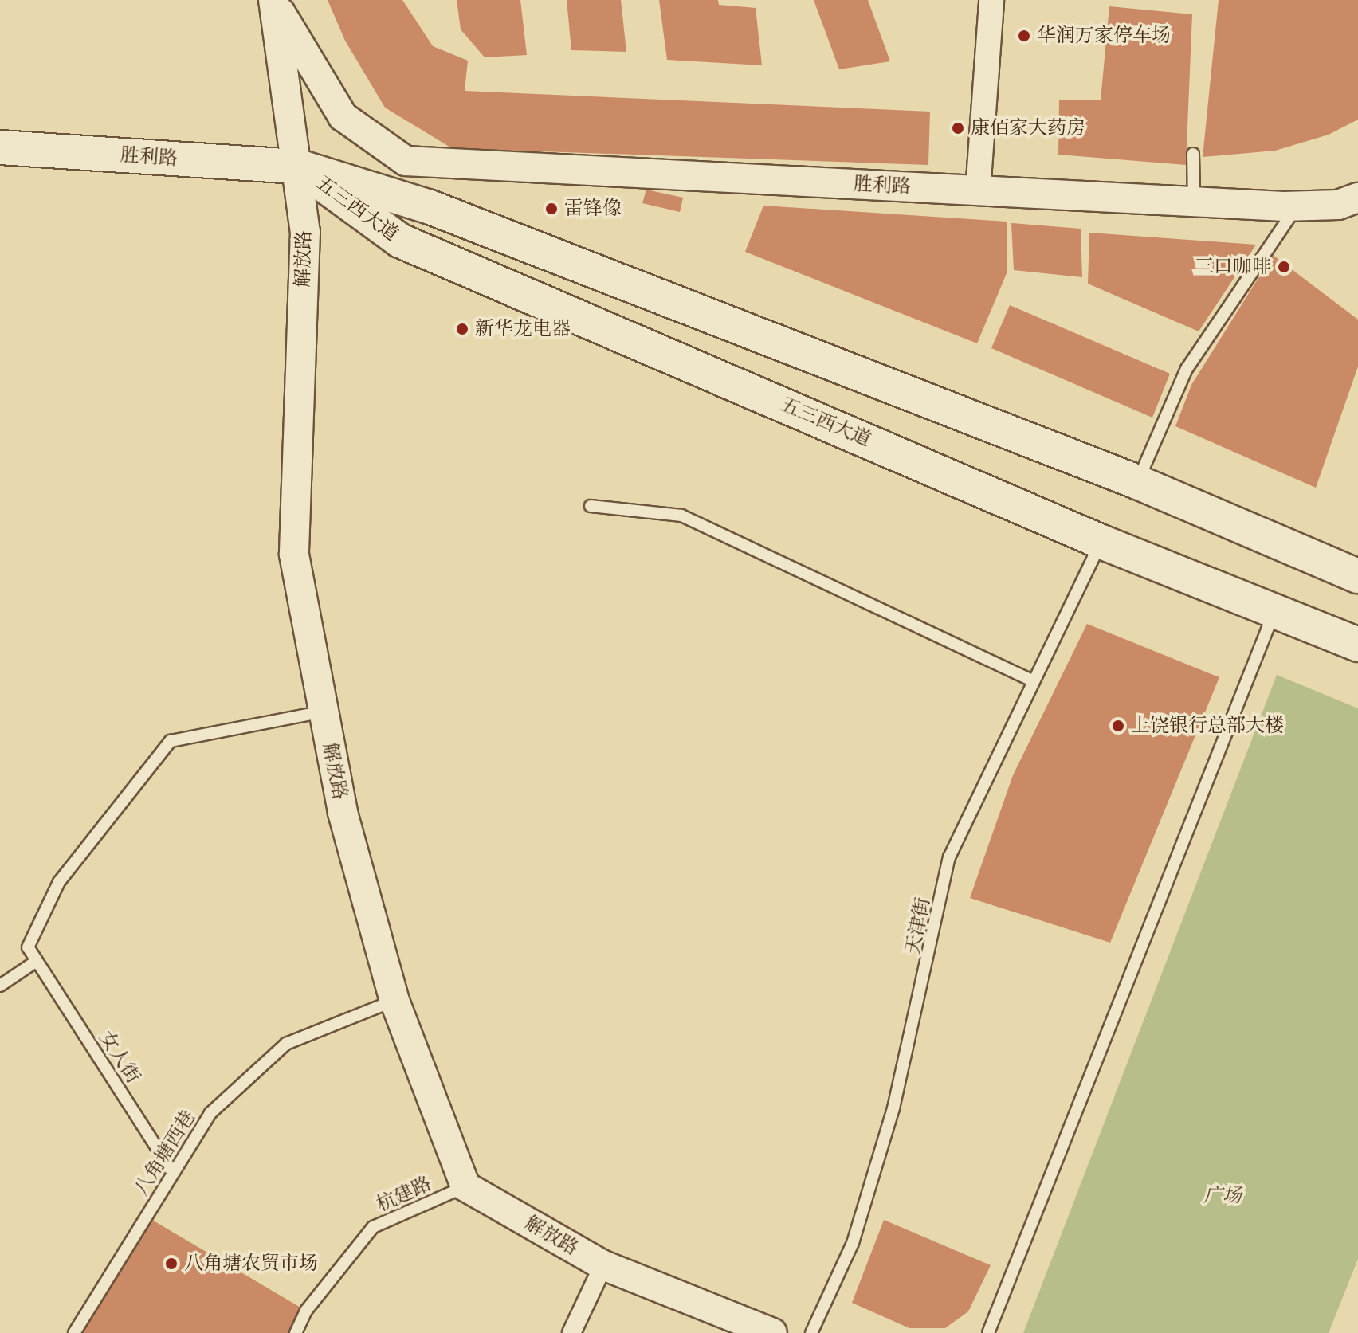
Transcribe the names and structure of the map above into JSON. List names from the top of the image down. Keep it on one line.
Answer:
{"streets":{"main road":["胜利路","五三西大道"],"street":["解放路"],"lane":["天津街","女人街","八角塘西巷","杭建路"]},"crossings":[["胜利路","五三西大道"],["胜利路","解放路"],["五三西大道","解放路"],["五三西大道","天津街"],["解放路","八角塘西巷"],["解放路","杭建路"],["女人街","八角塘西巷"]],"parks":["广场"],"places":["华润万家停车场","康佰家大药房","雷锋像","三口咖啡","新华龙电器","上饶银行总部大楼","八角塘农贸市场"]}
